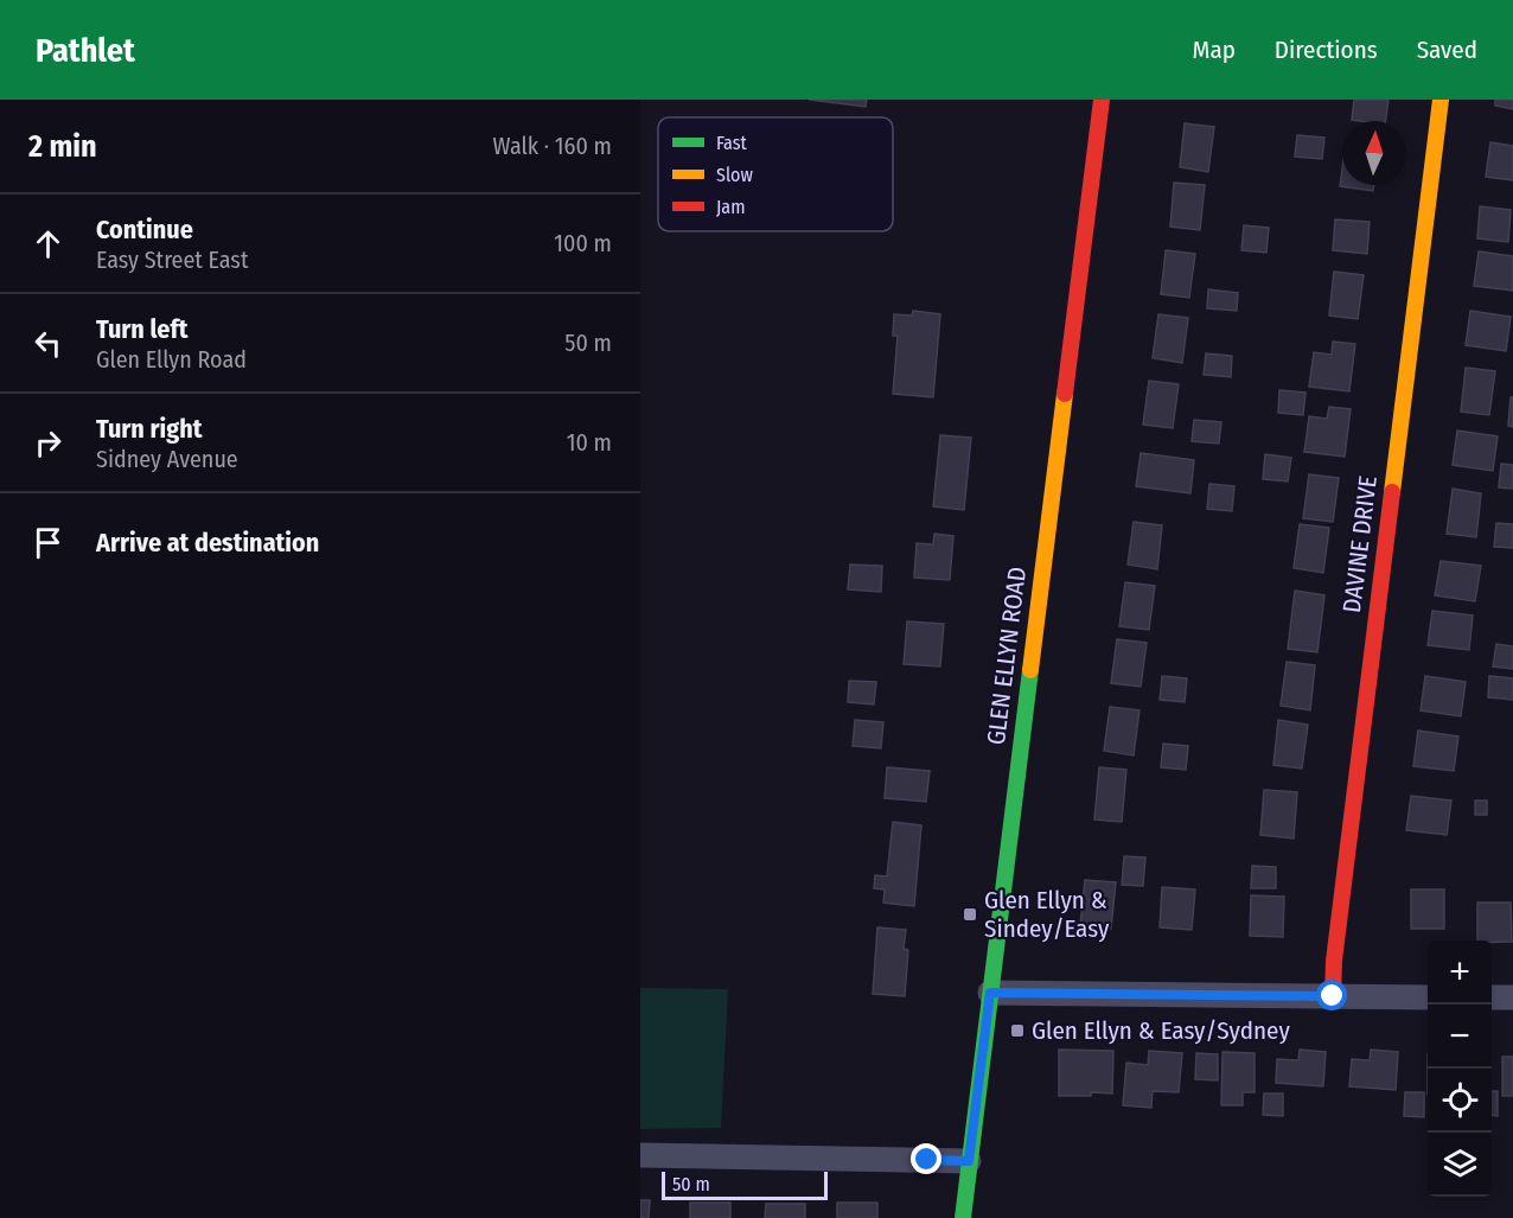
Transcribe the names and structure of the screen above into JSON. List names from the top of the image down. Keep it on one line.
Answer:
{"streets":{"street":["DAVINE DRIVE","GLEN ELLYN ROAD"]},"places":{"transit":["Glen Ellyn & Sindey/Easy","Glen Ellyn & Easy/Sydney"]},"legend":["Fast","Slow","Jam"],"scale_bar":"50 m","north":"top","page":{"header":"Pathlet","nav":["Map","Directions","Saved"],"heading":["2 min","Walk · 160 m"],"list":[["Continue","Easy Street East","100 m"],["Turn left","Glen Ellyn Road","50 m"],["Turn right","Sidney Avenue","10 m"],"Arrive at destination"],"map_buttons":["+","−"],"scale":"50 m"}}
